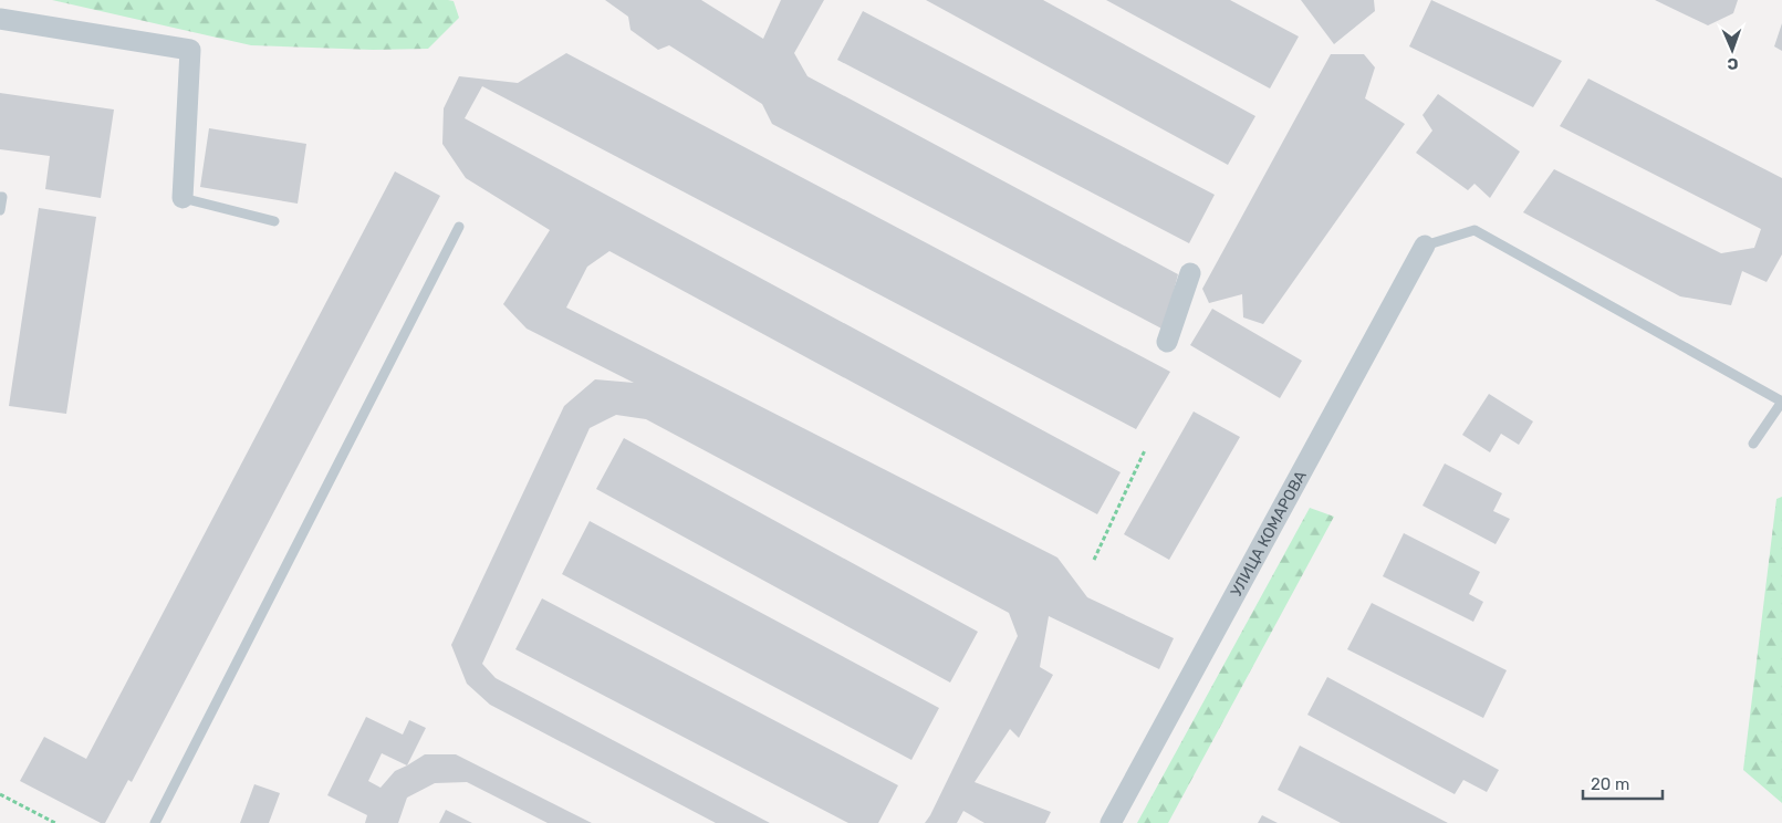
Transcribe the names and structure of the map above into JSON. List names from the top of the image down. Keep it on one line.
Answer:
{"streets":{"street":["УЛИЦА КОМАРОВА"]},"scale_bar":"20 m","north":"bottom"}
